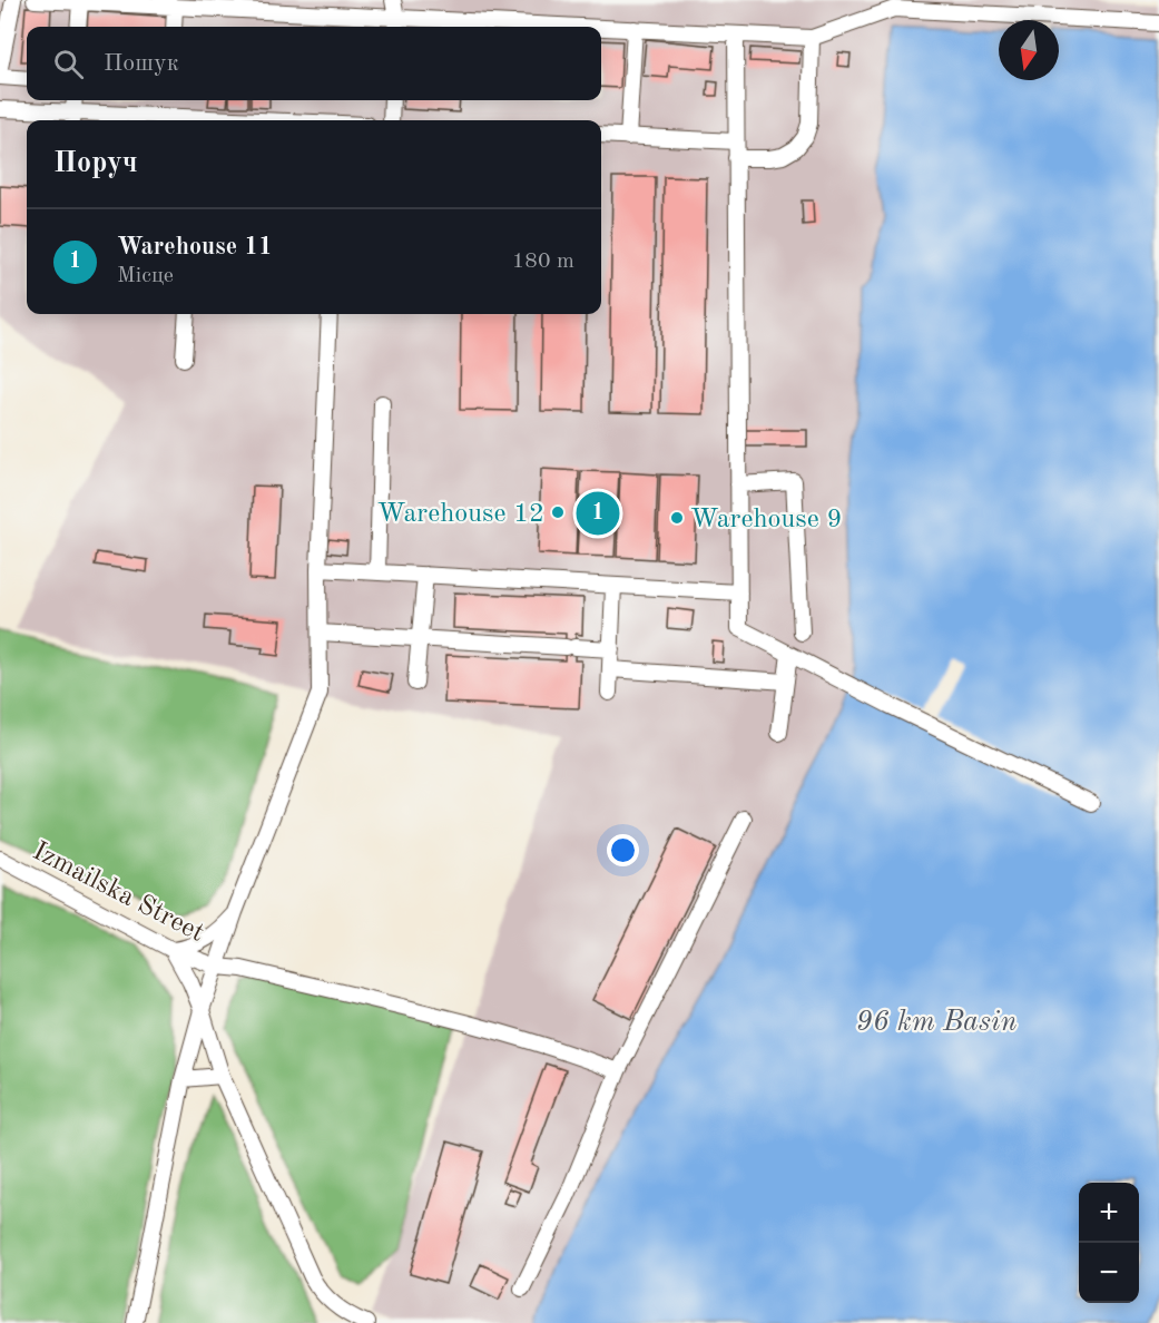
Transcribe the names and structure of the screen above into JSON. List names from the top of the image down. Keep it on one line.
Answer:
{"streets":{"street":["Izmailska Street"]},"water":["96 km Basin"],"places":["Warehouse 12","Warehouse 9"],"north":"bottom","page":{"search":"Пошук","heading":"Поруч","list":[{"mark":"1","name":"Warehouse 11","note":"Місце","value":"180 m"}],"pins":"1","map_buttons":["+","−"]}}
